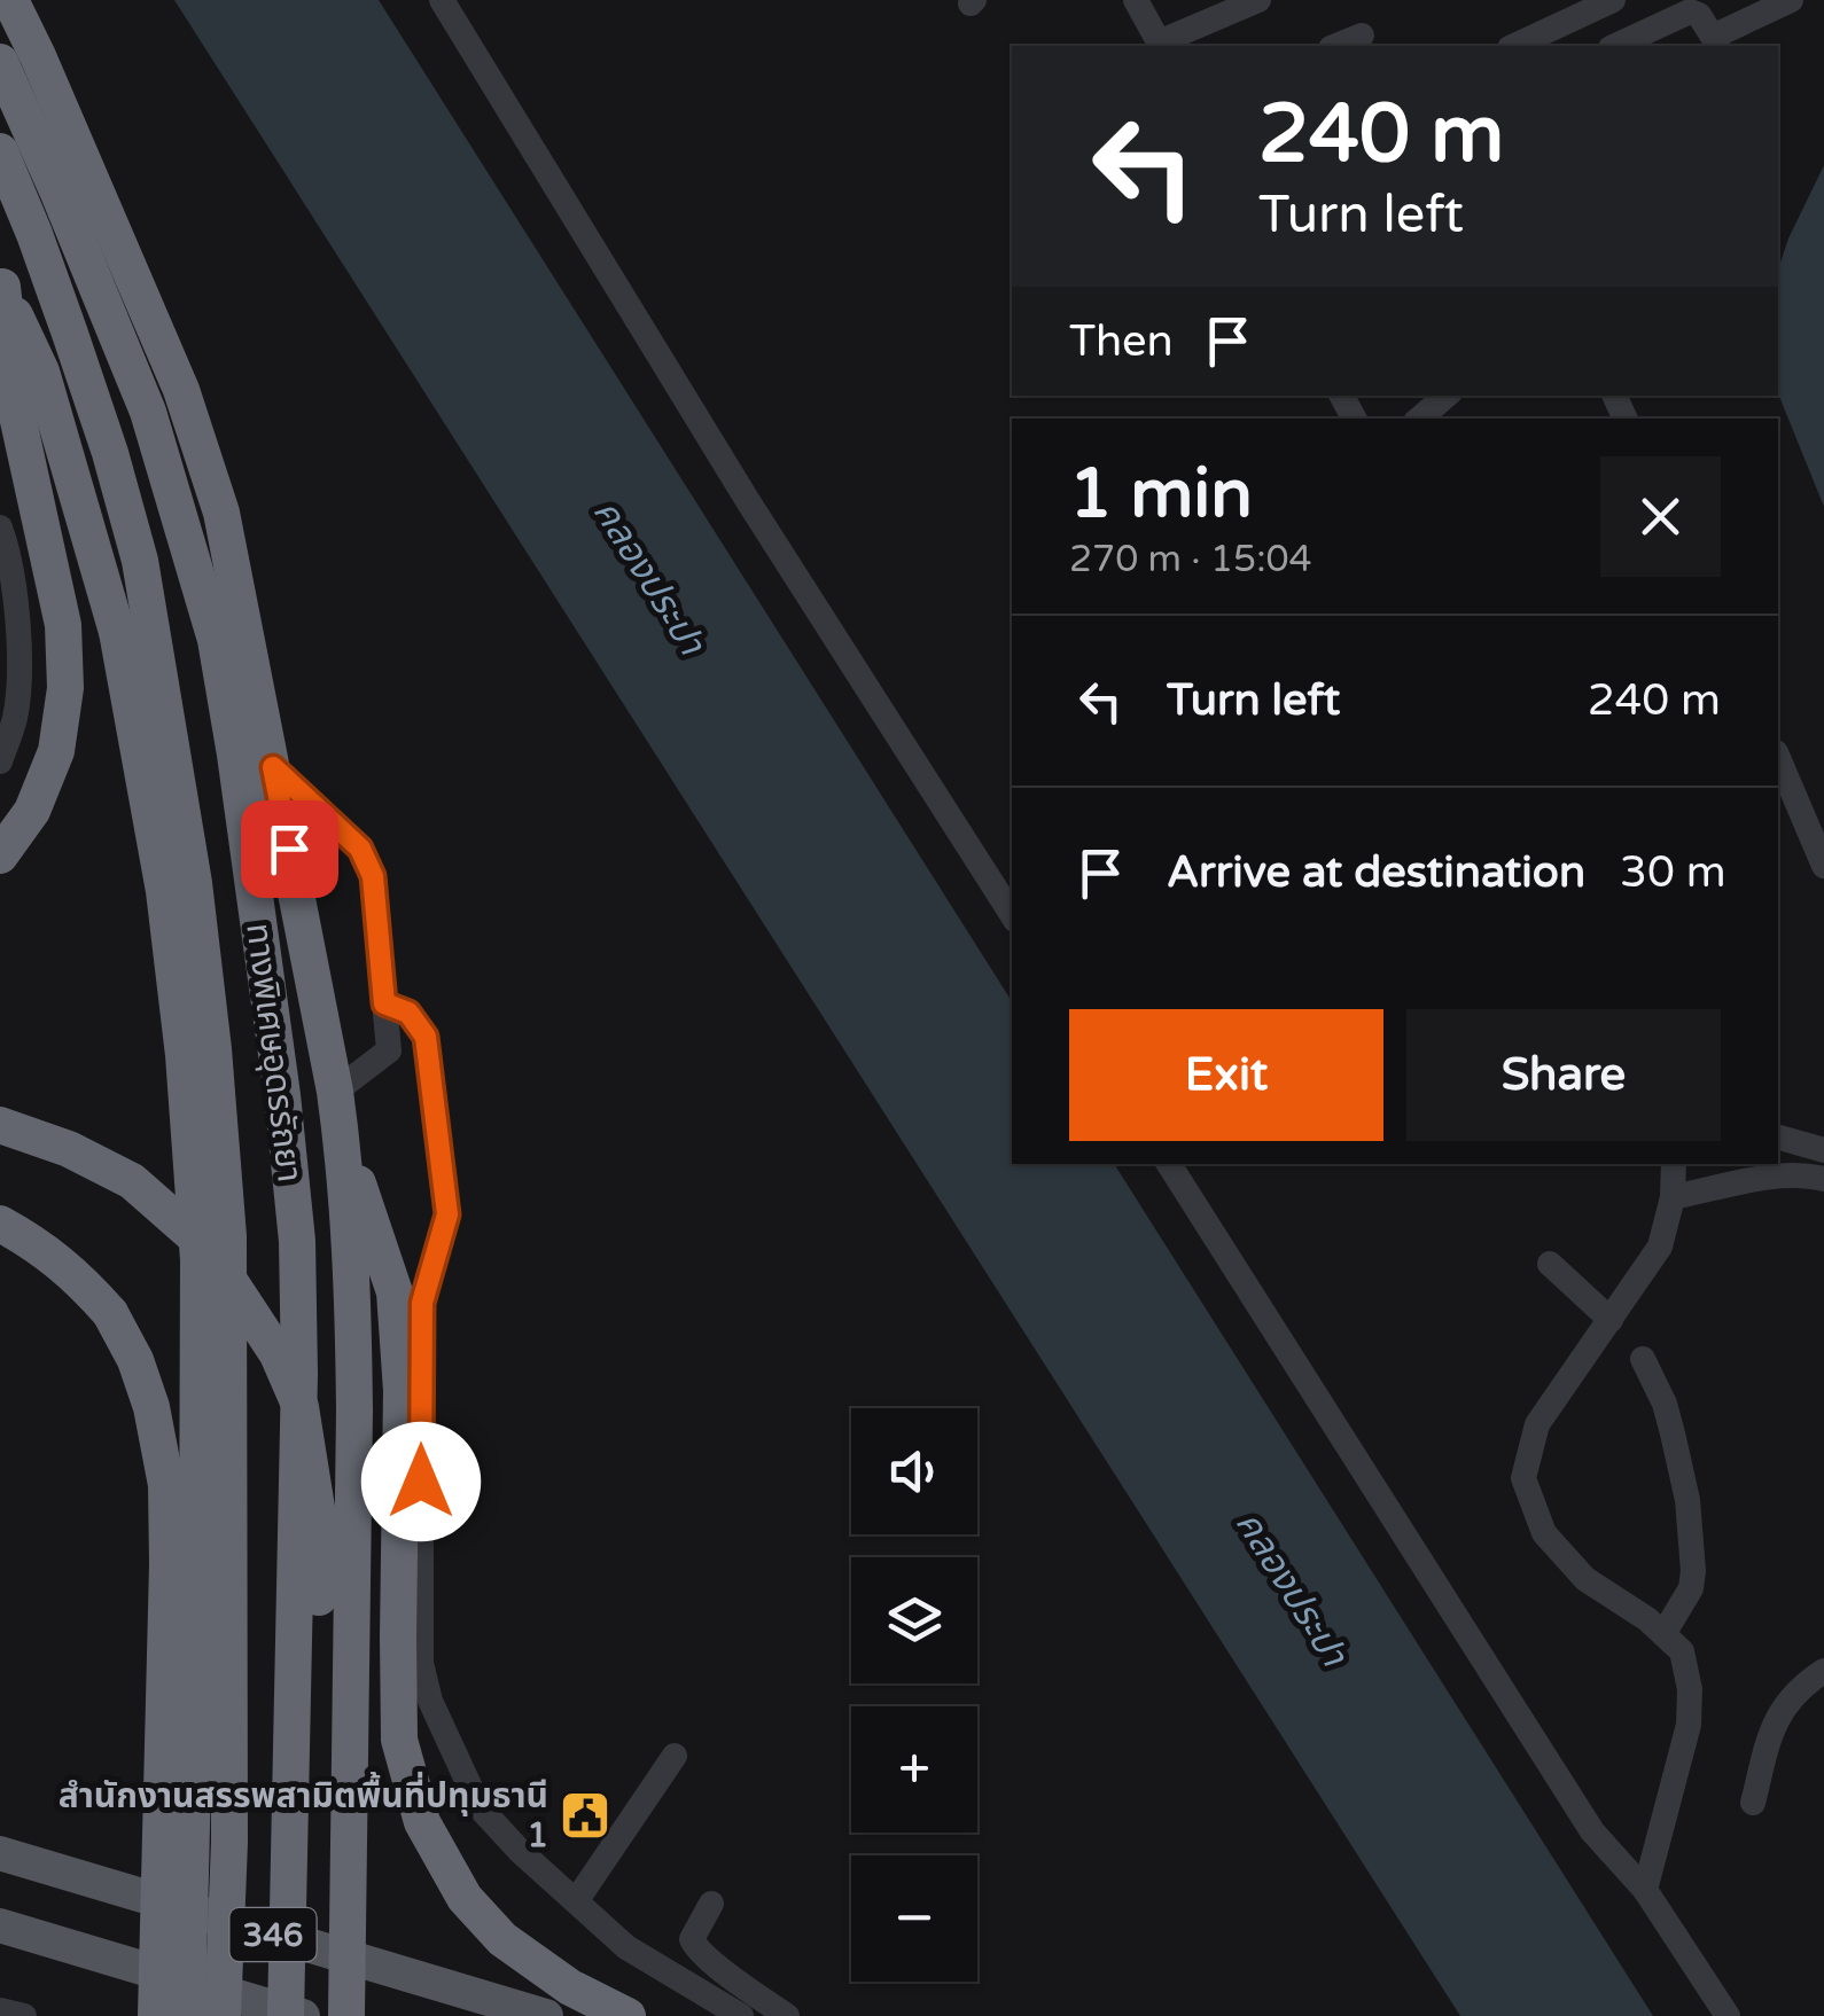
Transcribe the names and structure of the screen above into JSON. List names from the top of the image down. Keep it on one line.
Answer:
{"streets":{"highway":["ทางพิเศษอุดรรัถยา"],"main road":["346"]},"water":["คลองประปา"],"places":{"public building":["สำนักงานสรรพสามิตพื้นที่ปทุมธานี 1"]},"page":{"turn":["240 m","Turn left"],"then":"Then","heading":["1 min","270 m · 15:04"],"list":[{"name":"Turn left","value":"240 m"},{"name":"Arrive at destination","value":"30 m"}],"buttons":["Exit","Share"],"map_buttons":["+","−"]}}
